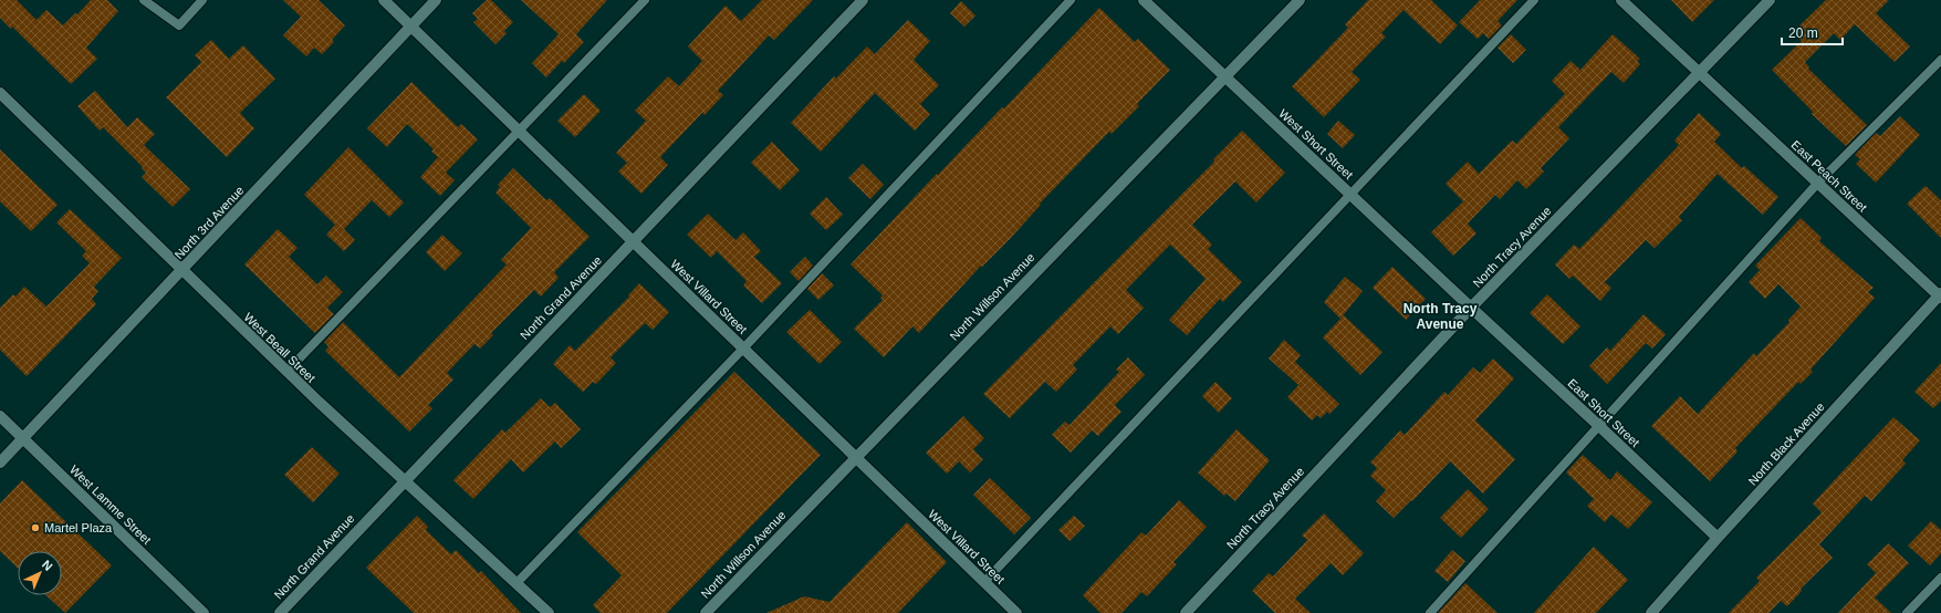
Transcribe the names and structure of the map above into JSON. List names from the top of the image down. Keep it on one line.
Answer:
{"streets":{"street":["West Short Street","East Peach Street","North 3rd Avenue","North Tracy Avenue","West Villard Street","North Willson Avenue","North Grand Avenue","West Beall Street","East Short Street","North Black Avenue","West Lamme Street"]},"crossings":[["West Short Street","North Tracy Avenue"],["West Short Street","North Willson Avenue"],["West Short Street","East Short Street"],["East Peach Street","North Tracy Avenue"],["East Peach Street","North Black Avenue"],["North 3rd Avenue","West Villard Street"],["North 3rd Avenue","West Beall Street"],["North 3rd Avenue","West Lamme Street"],["North Tracy Avenue","East Short Street"],["West Villard Street","North Willson Avenue"],["West Villard Street","North Grand Avenue"],["North Grand Avenue","West Beall Street"],["East Short Street","North Black Avenue"]],"districts":["North Tracy Avenue"],"places":["Martel Plaza"],"scale_bar":"20 m","north":"top right"}
